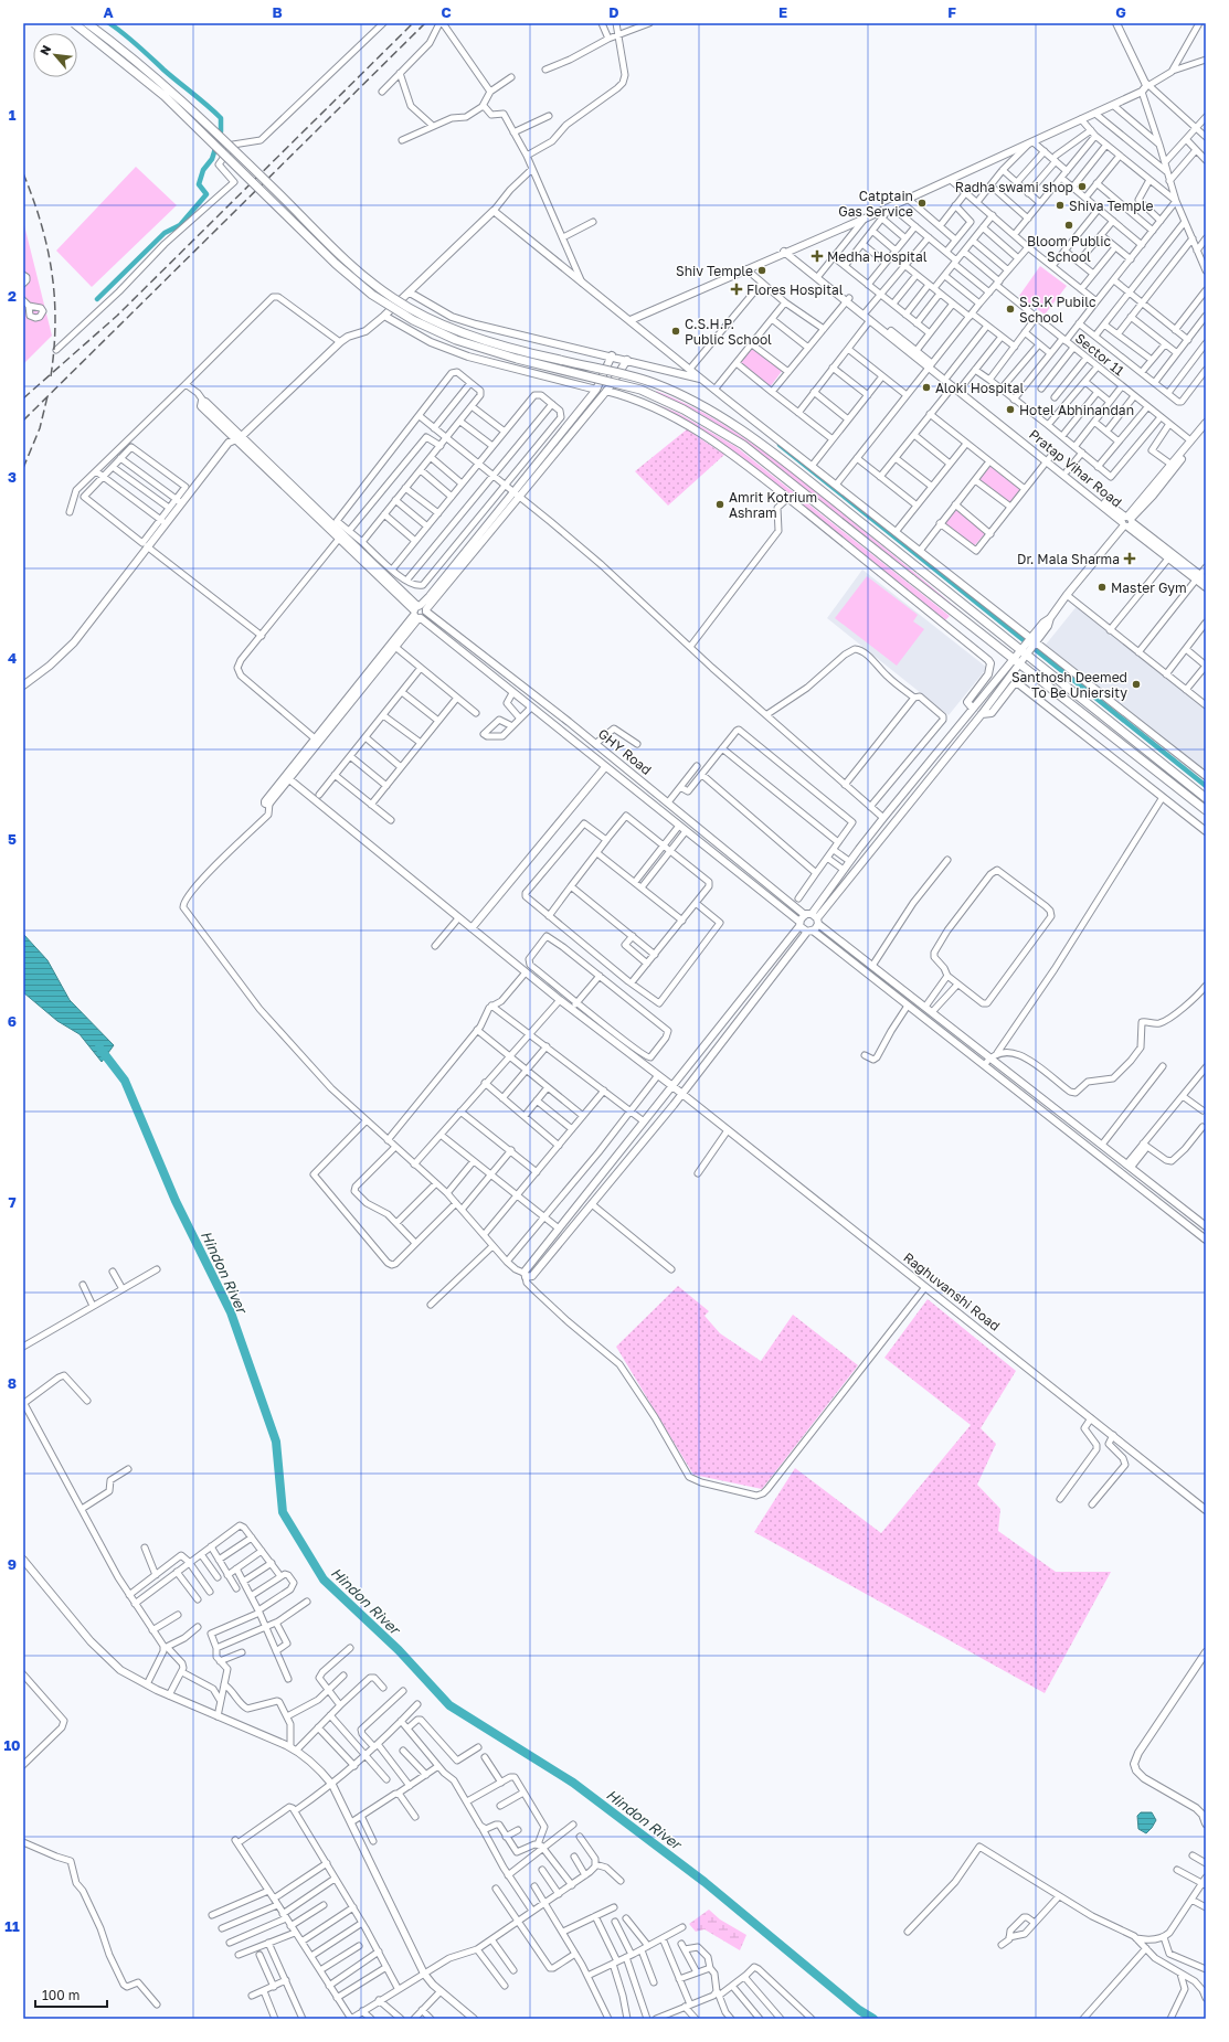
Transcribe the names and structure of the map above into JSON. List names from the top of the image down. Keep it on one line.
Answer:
{"streets":{"street":["Sector 11","Pratap Vihar Road","GHY Road","Raghuvanshi Road"]},"water":["Hindon River"],"places":{"other":["Radha swami shop","Catptain Gas Service","Shiva Temple","Bloom Public School","Shiv Temple","S.S.K Pubilc School","C.S.H.P. Public School","Aloki Hospital","Hotel Abhinandan","Amrit Kotrium Ashram","Master Gym","Santhosh Deemed To Be Uniersity"],"health":["Medha Hospital","Flores Hospital","Dr. Mala Sharma"]},"scale_bar":"100 m","north":"top left","grid":{"columns":["A","B","C","D","E","F","G"],"rows":["1","2","3","4","5","6","7","8","9","10","11"]}}
